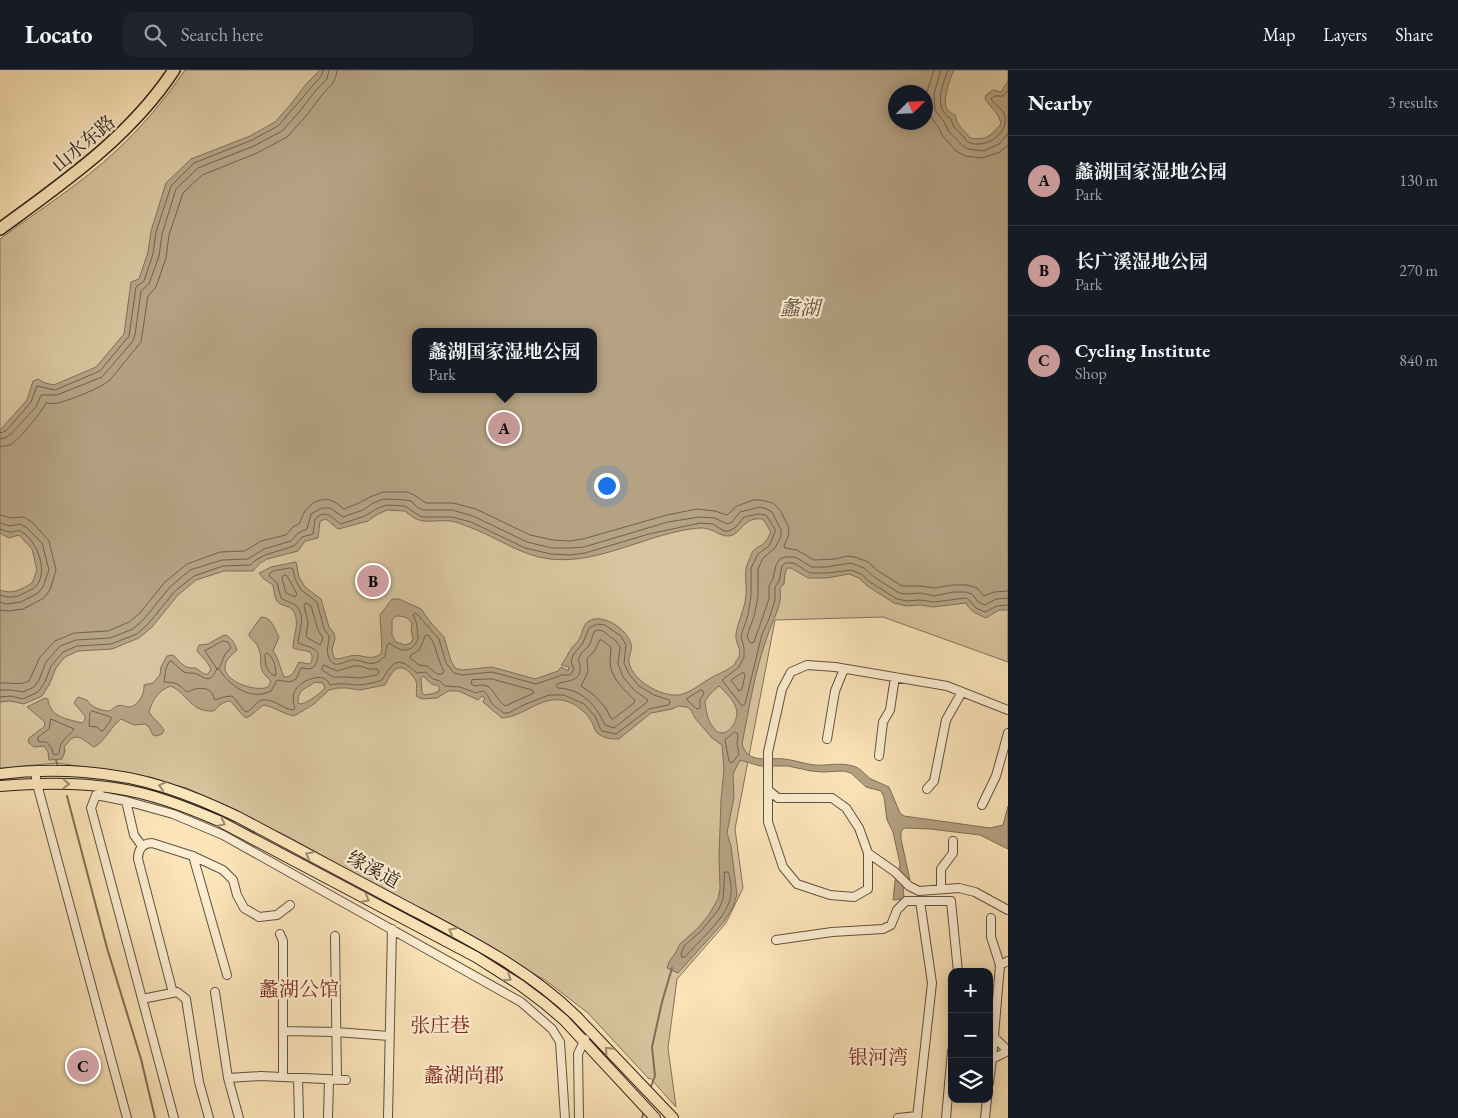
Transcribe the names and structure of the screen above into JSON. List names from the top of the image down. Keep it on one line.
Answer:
{"streets":{"highway":["山水东路"],"main road":["缘溪道"]},"districts":["蠡湖公馆","张庄巷","银河湾","蠡湖尚郡"],"water":["蠡湖"],"north":"top right","page":{"header":"Locato","search":"Search here","nav":["Map","Layers","Share"],"heading":["Nearby","3 results"],"list":[{"mark":"A","name":"蠡湖国家湿地公园","note":"Park","value":"130 m"},{"mark":"B","name":"长广溪湿地公园","note":"Park","value":"270 m"},{"mark":"C","name":"Cycling Institute","note":"Shop","value":"840 m"}],"popup":["蠡湖国家湿地公园","Park"],"pins":["A","B","C"],"map_buttons":["+","−"]}}
